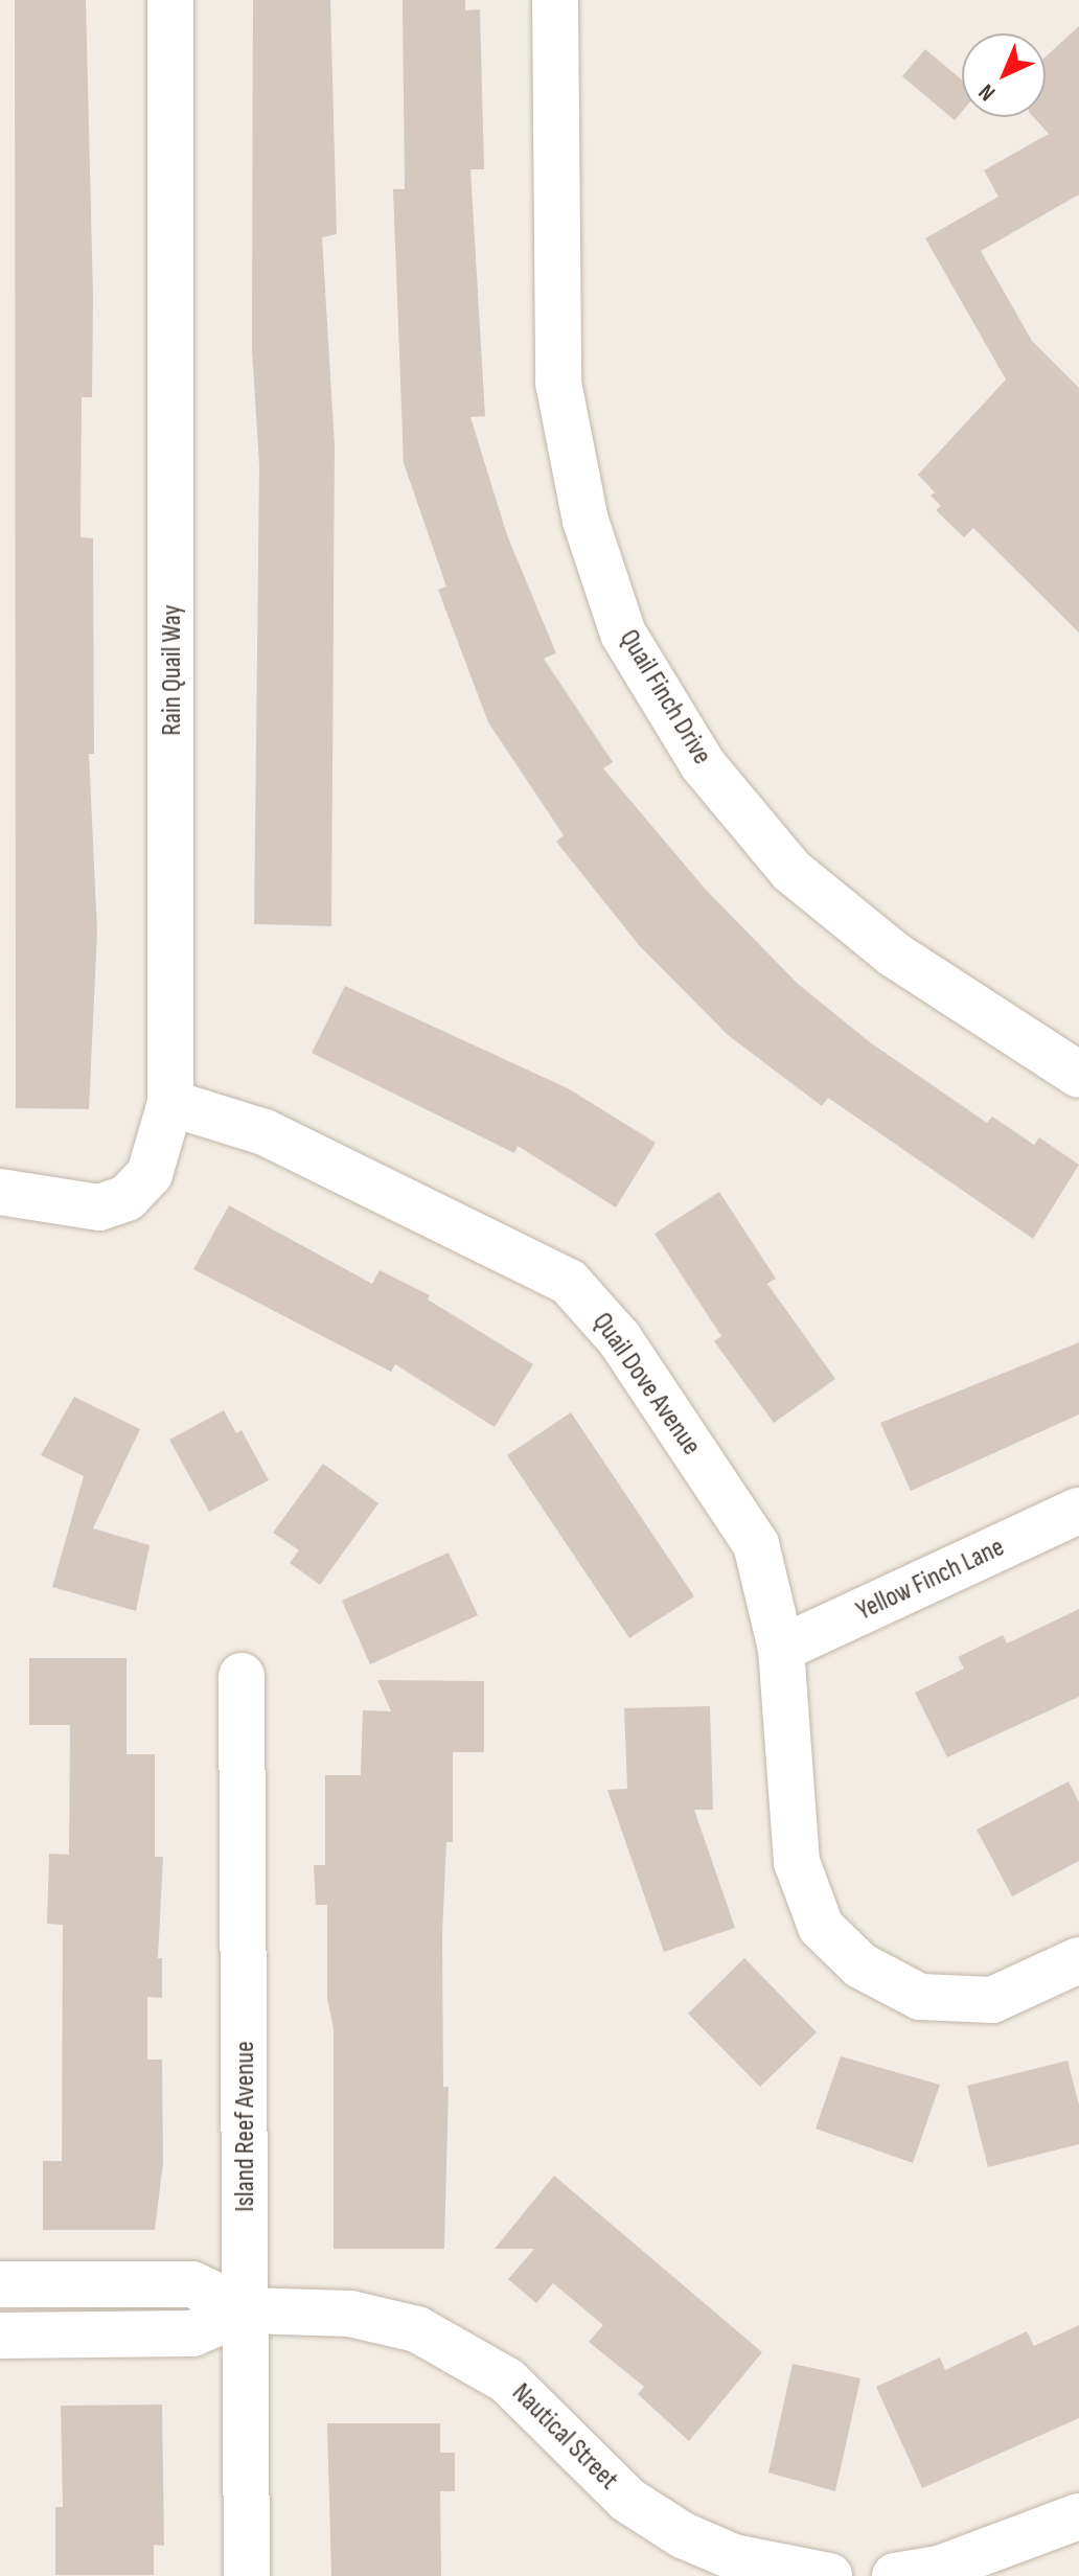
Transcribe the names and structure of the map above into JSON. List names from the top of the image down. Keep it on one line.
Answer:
{"streets":{"street":["Rain Quail Way","Quail Finch Drive","Quail Dove Avenue","Yellow Finch Lane","Island Reef Avenue","Nautical Street"]},"crossings":[["Rain Quail Way","Quail Dove Avenue"],["Quail Dove Avenue","Yellow Finch Lane"],["Island Reef Avenue","Nautical Street"]],"north":"bottom left"}
